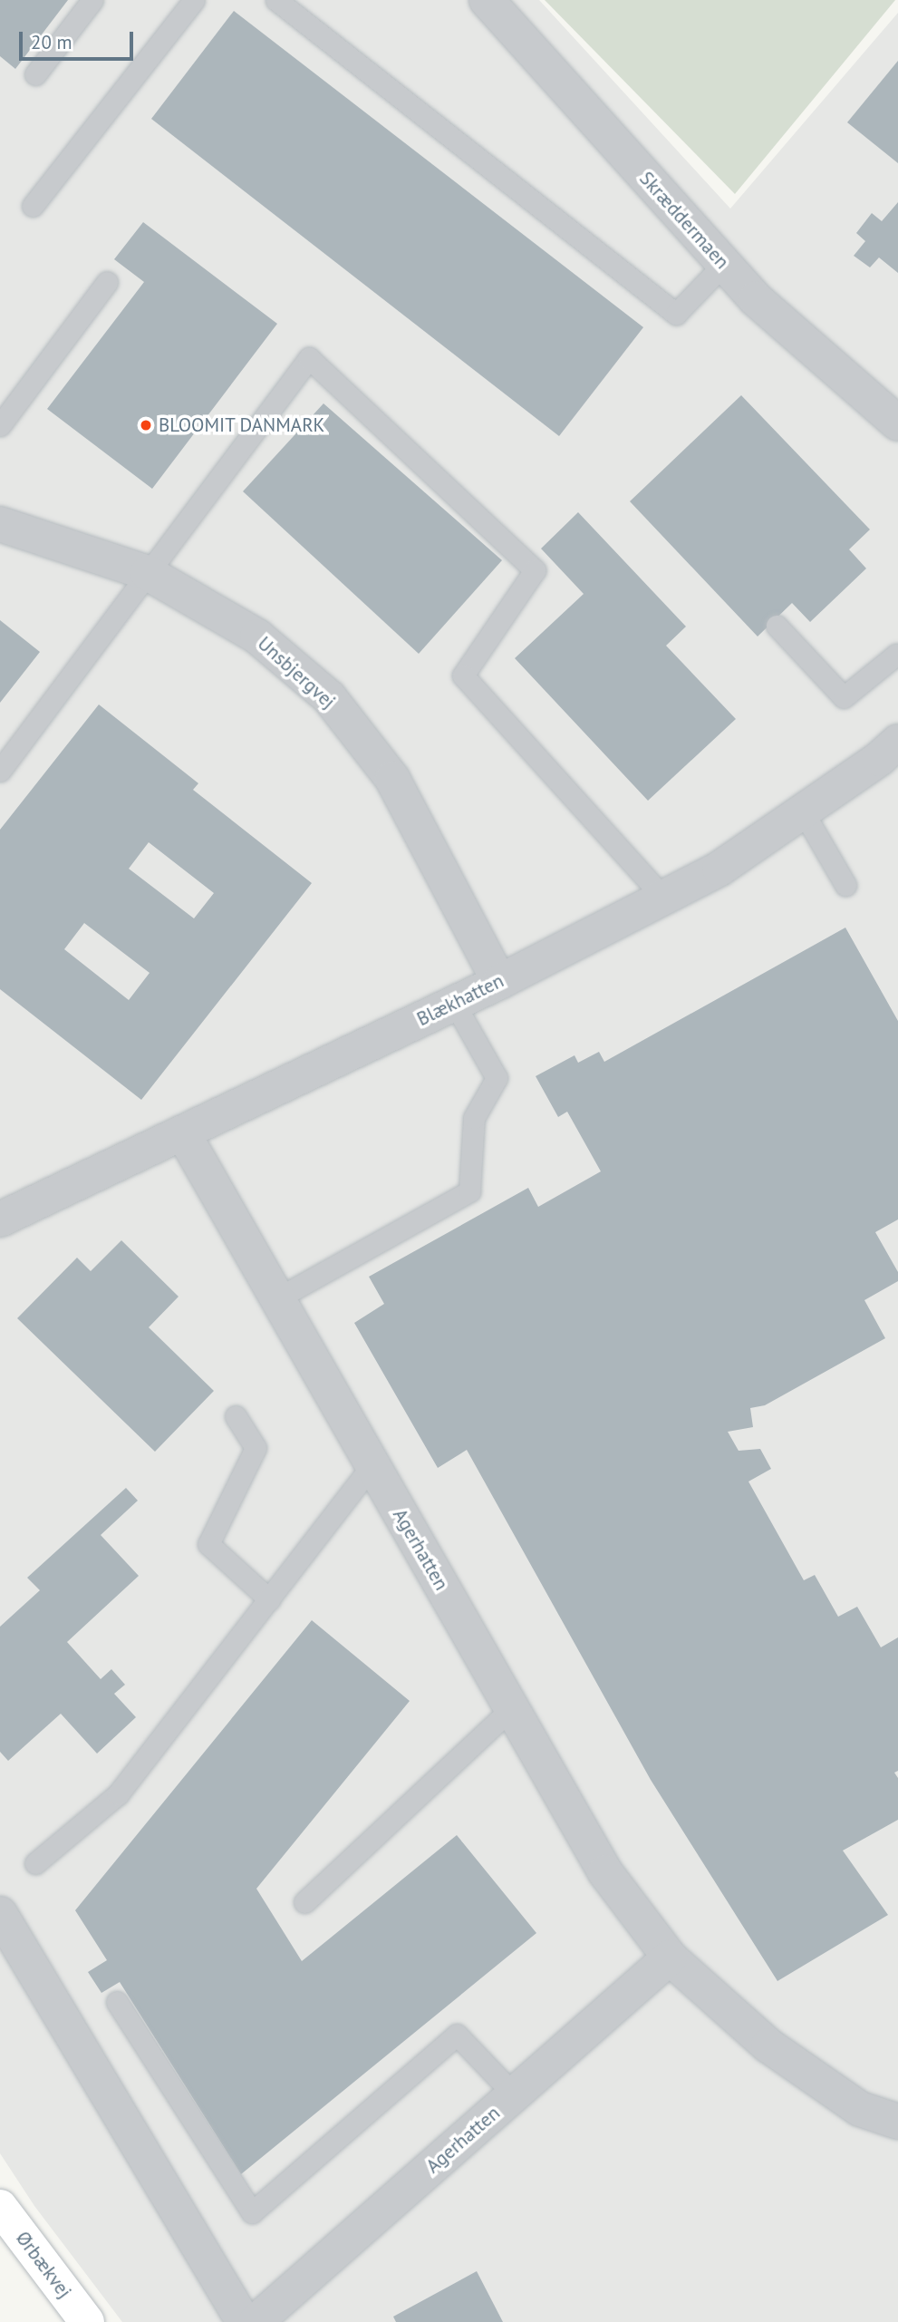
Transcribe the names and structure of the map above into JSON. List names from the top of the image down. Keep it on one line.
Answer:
{"streets":{"main road":["Ørbækvej"],"street":["Skræddermaen","Unsbjergvej","Blækhatten","Agerhatten"]},"crossings":[["Unsbjergvej","Blækhatten"],["Blækhatten","Agerhatten"]],"places":["BLOOMIT DANMARK"],"scale_bar":"20 m"}
